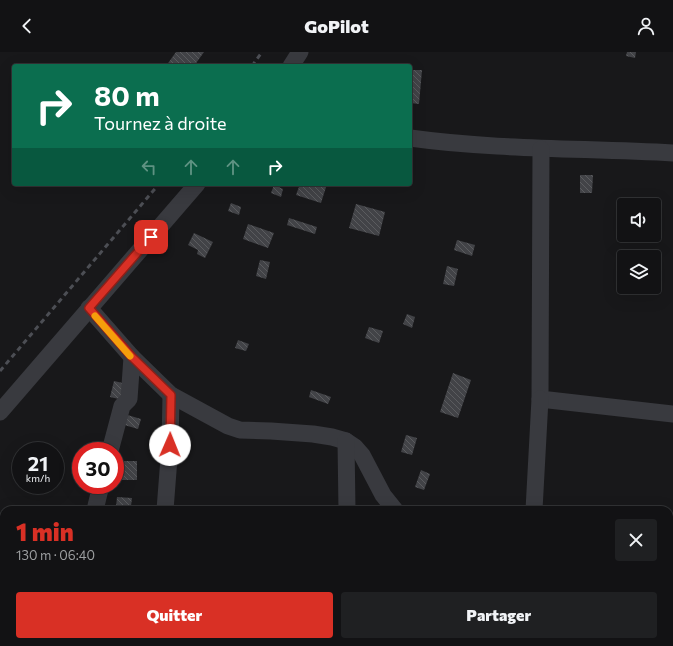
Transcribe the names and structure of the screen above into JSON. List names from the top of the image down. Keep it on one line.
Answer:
{"page":{"header":"GoPilot","turn":["80 m","Tournez à droite"],"speed":"21 km/h","limit":"30","heading":["1 min","130 m · 06:40"],"buttons":["Quitter","Partager"]}}
